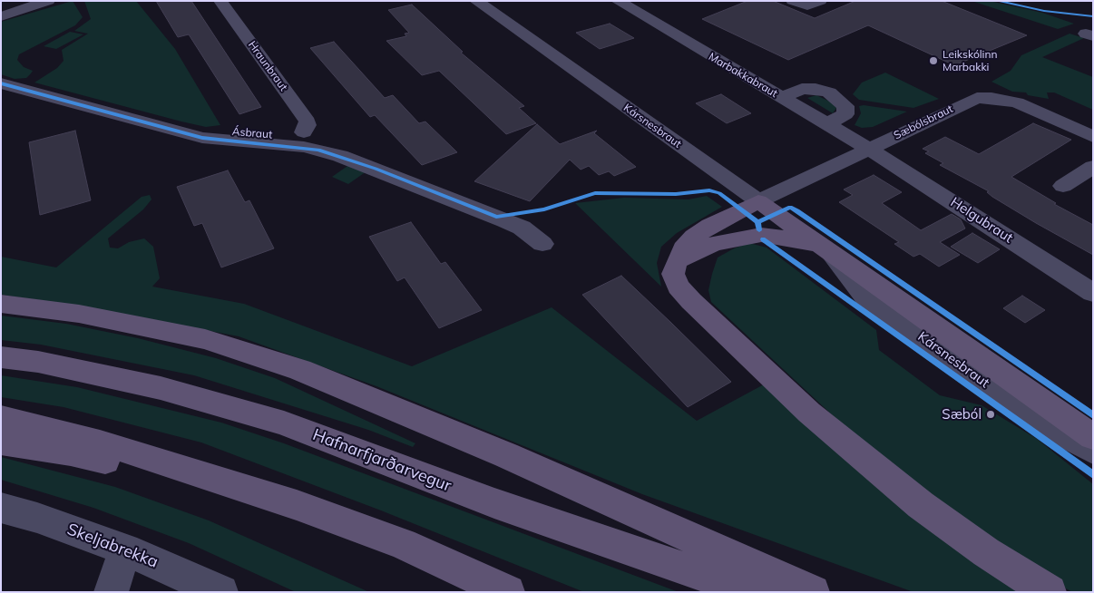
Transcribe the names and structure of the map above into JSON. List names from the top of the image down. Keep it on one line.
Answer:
{"streets":{"main road":["Kársnesbraut","Hafnarfjarðarvegur"],"street":["Hraunbraut","Marbakkabraut","Sæbólsbraut","Ásbraut","Helgubraut","Skeljabrekka"]},"crossings":[["Marbakkabraut","Sæbólsbraut"],["Marbakkabraut","Helgubraut"],["Sæbólsbraut","Kársnesbraut"],["Sæbólsbraut","Helgubraut"]],"places":["Leikskólinn Marbakki","Sæból"]}
